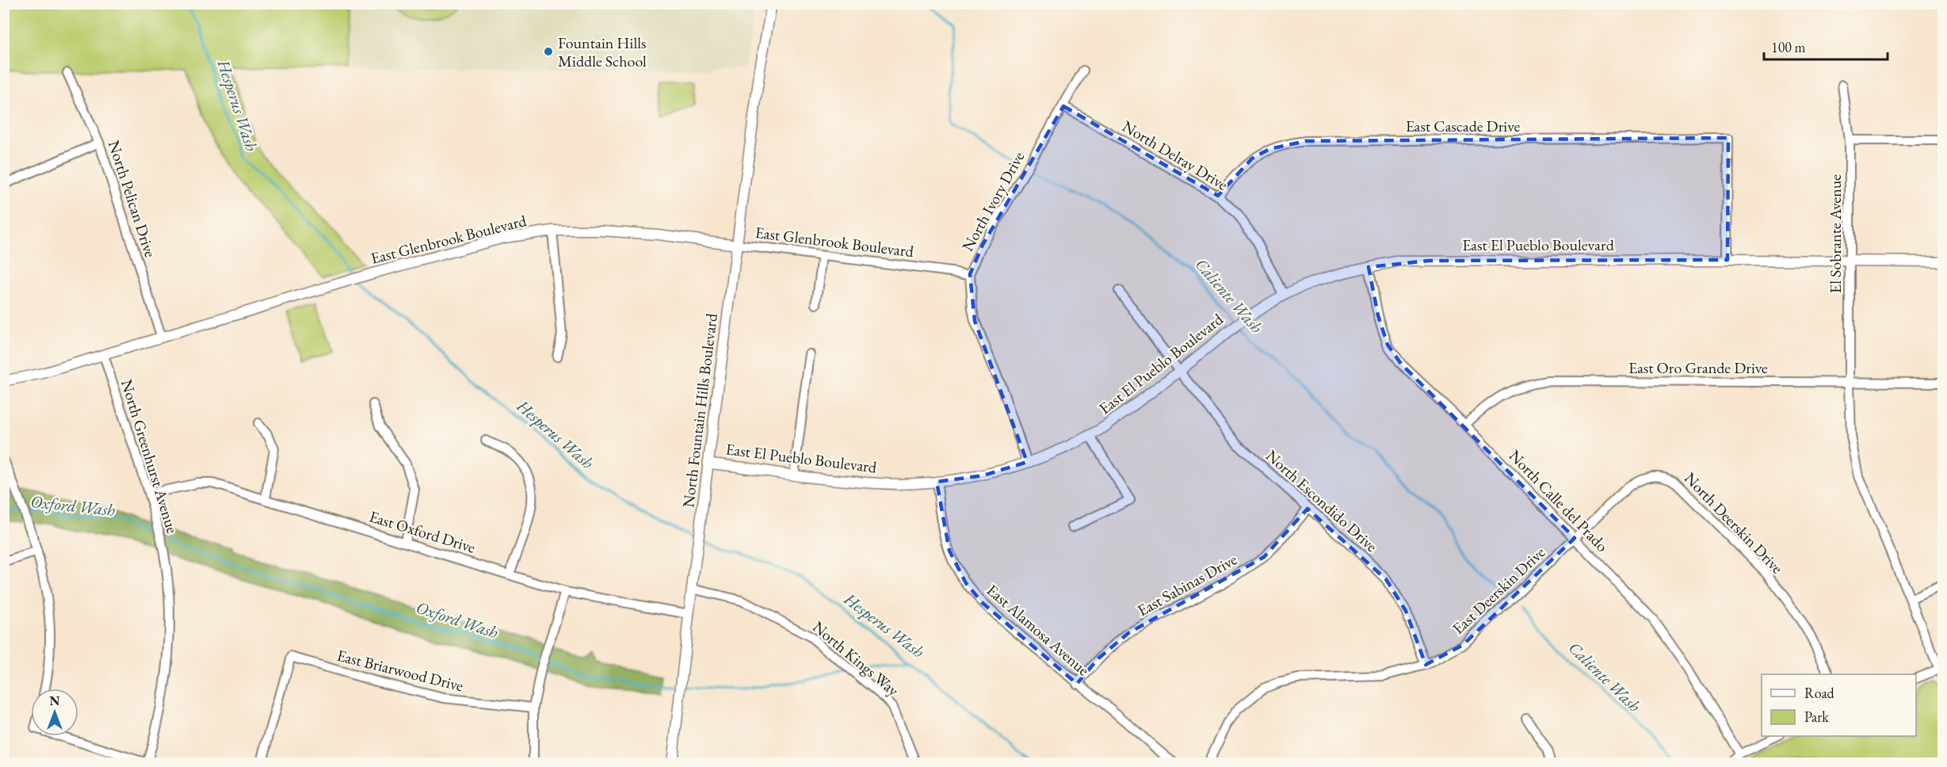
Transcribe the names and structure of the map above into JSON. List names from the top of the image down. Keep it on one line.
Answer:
{"streets":{"street":["East Cascade Drive","North Delray Drive","North Pelican Drive","North Ivory Drive","El Sobrante Avenue","East Glenbrook Boulevard","East El Pueblo Boulevard","East Oro Grande Drive","North Fountain Hills Boulevard","North Greenhurst Avenue","North Escondido Drive","North Calle del Prado","North Deerskin Drive","East Oxford Drive","East Sabinas Drive","East Deerskin Drive","East Alamosa Avenue","North Kings Way","East Briarwood Drive"]},"crossings":[["East Cascade Drive","North Delray Drive"],["East Cascade Drive","East El Pueblo Boulevard"],["North Delray Drive","North Ivory Drive"],["North Delray Drive","East El Pueblo Boulevard"],["North Pelican Drive","East Glenbrook Boulevard"],["North Ivory Drive","East Glenbrook Boulevard"],["North Ivory Drive","East El Pueblo Boulevard"],["El Sobrante Avenue","East El Pueblo Boulevard"],["El Sobrante Avenue","East Oro Grande Drive"],["East Glenbrook Boulevard","North Fountain Hills Boulevard"],["East Glenbrook Boulevard","North Greenhurst Avenue"],["East El Pueblo Boulevard","North Fountain Hills Boulevard"],["East El Pueblo Boulevard","North Escondido Drive"],["East El Pueblo Boulevard","North Calle del Prado"],["East El Pueblo Boulevard","East Alamosa Avenue"],["East Oro Grande Drive","North Calle del Prado"],["North Fountain Hills Boulevard","East Oxford Drive"],["North Fountain Hills Boulevard","North Kings Way"],["North Greenhurst Avenue","East Oxford Drive"],["North Escondido Drive","East Sabinas Drive"],["North Escondido Drive","East Deerskin Drive"],["North Calle del Prado","East Deerskin Drive"],["North Deerskin Drive","East Deerskin Drive"],["East Sabinas Drive","East Alamosa Avenue"]],"water":["Hesperus Wash","Caliente Wash","Oxford Wash"],"places":["Fountain Hills Middle School"],"legend":["Road","Park"],"scale_bar":"100 m","north":"top"}
